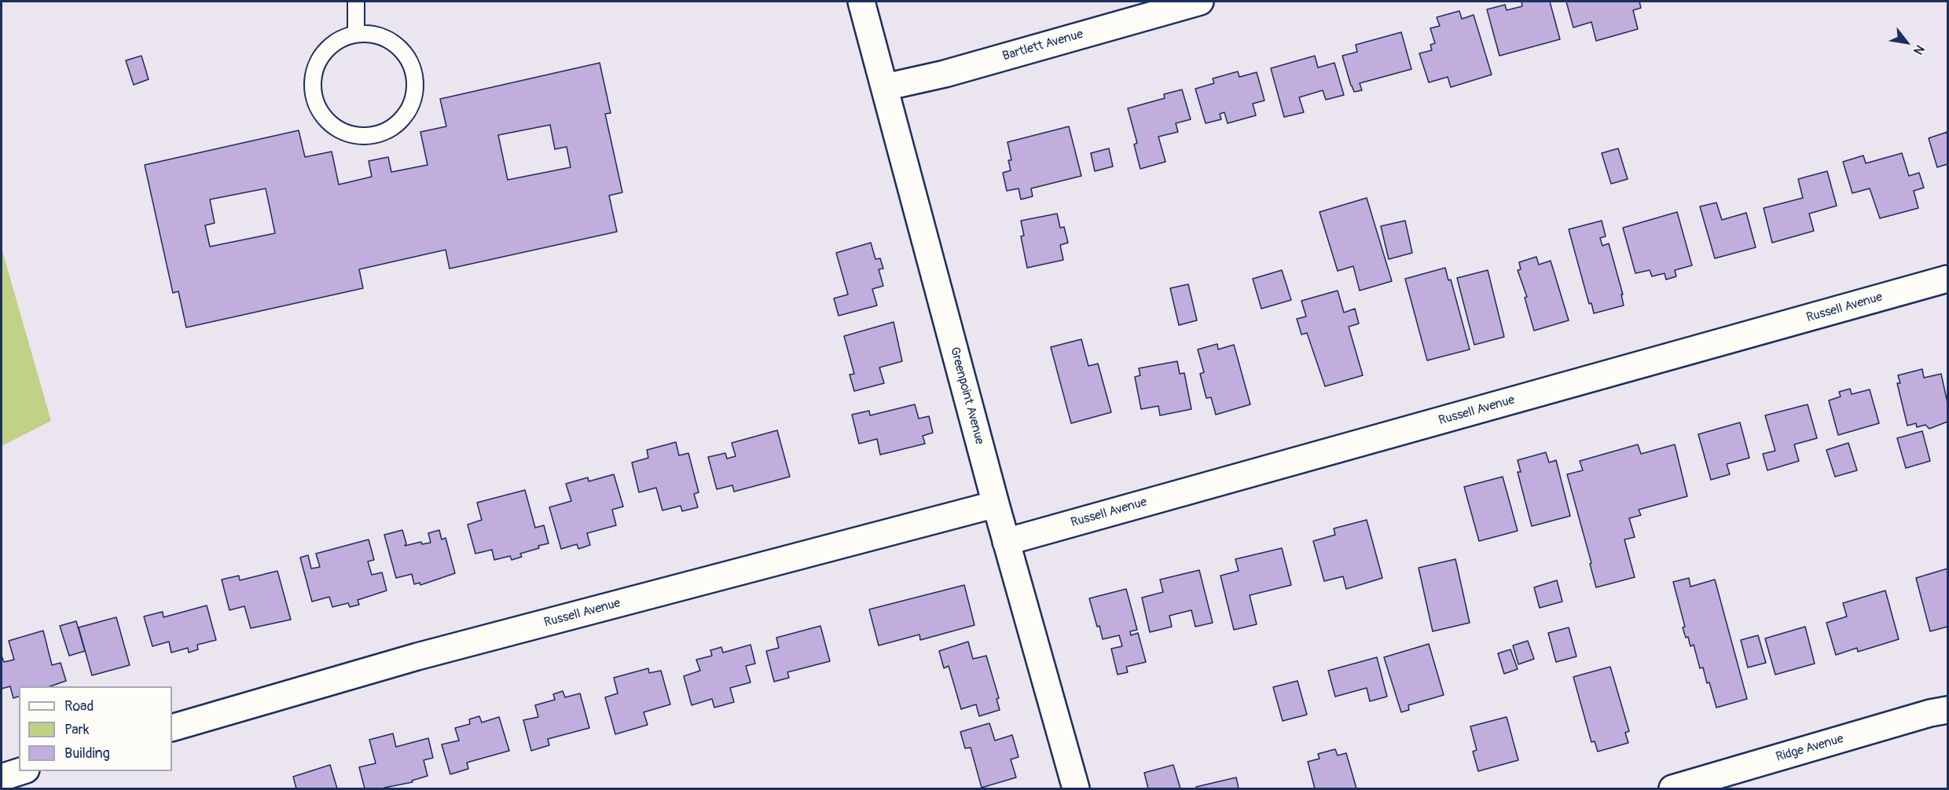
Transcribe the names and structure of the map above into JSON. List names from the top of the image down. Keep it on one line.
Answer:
{"streets":{"street":["Bartlett Avenue","Russell Avenue","Greenpoint Avenue","Ridge Avenue"]},"crossings":[["Bartlett Avenue","Greenpoint Avenue"],["Russell Avenue","Greenpoint Avenue"]],"legend":["Road","Park","Building"],"north":"bottom right"}
